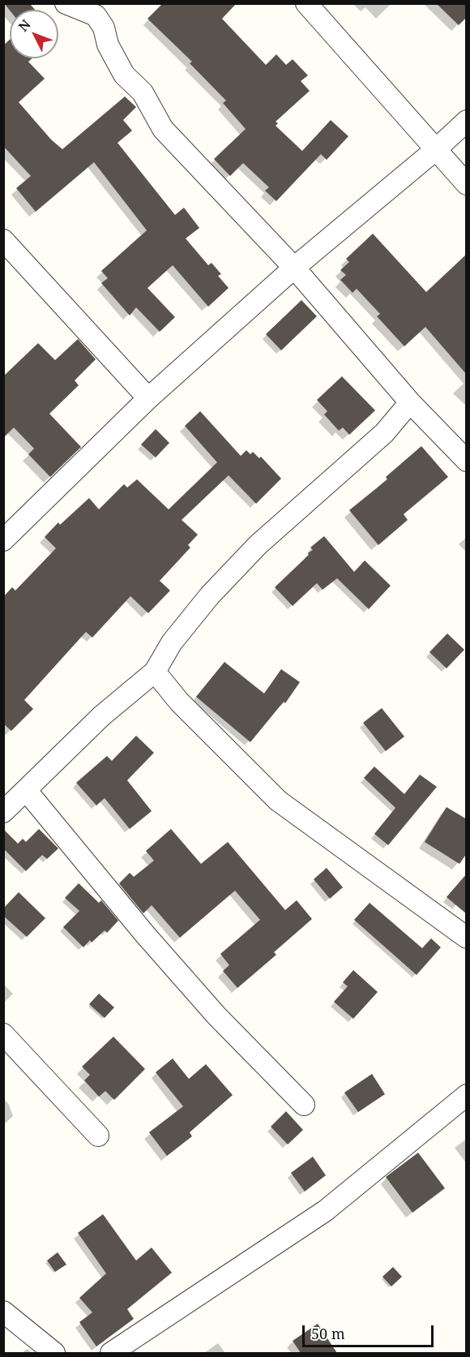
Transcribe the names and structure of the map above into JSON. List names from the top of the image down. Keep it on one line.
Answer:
{"scale_bar":"50 m","north":"top left"}
